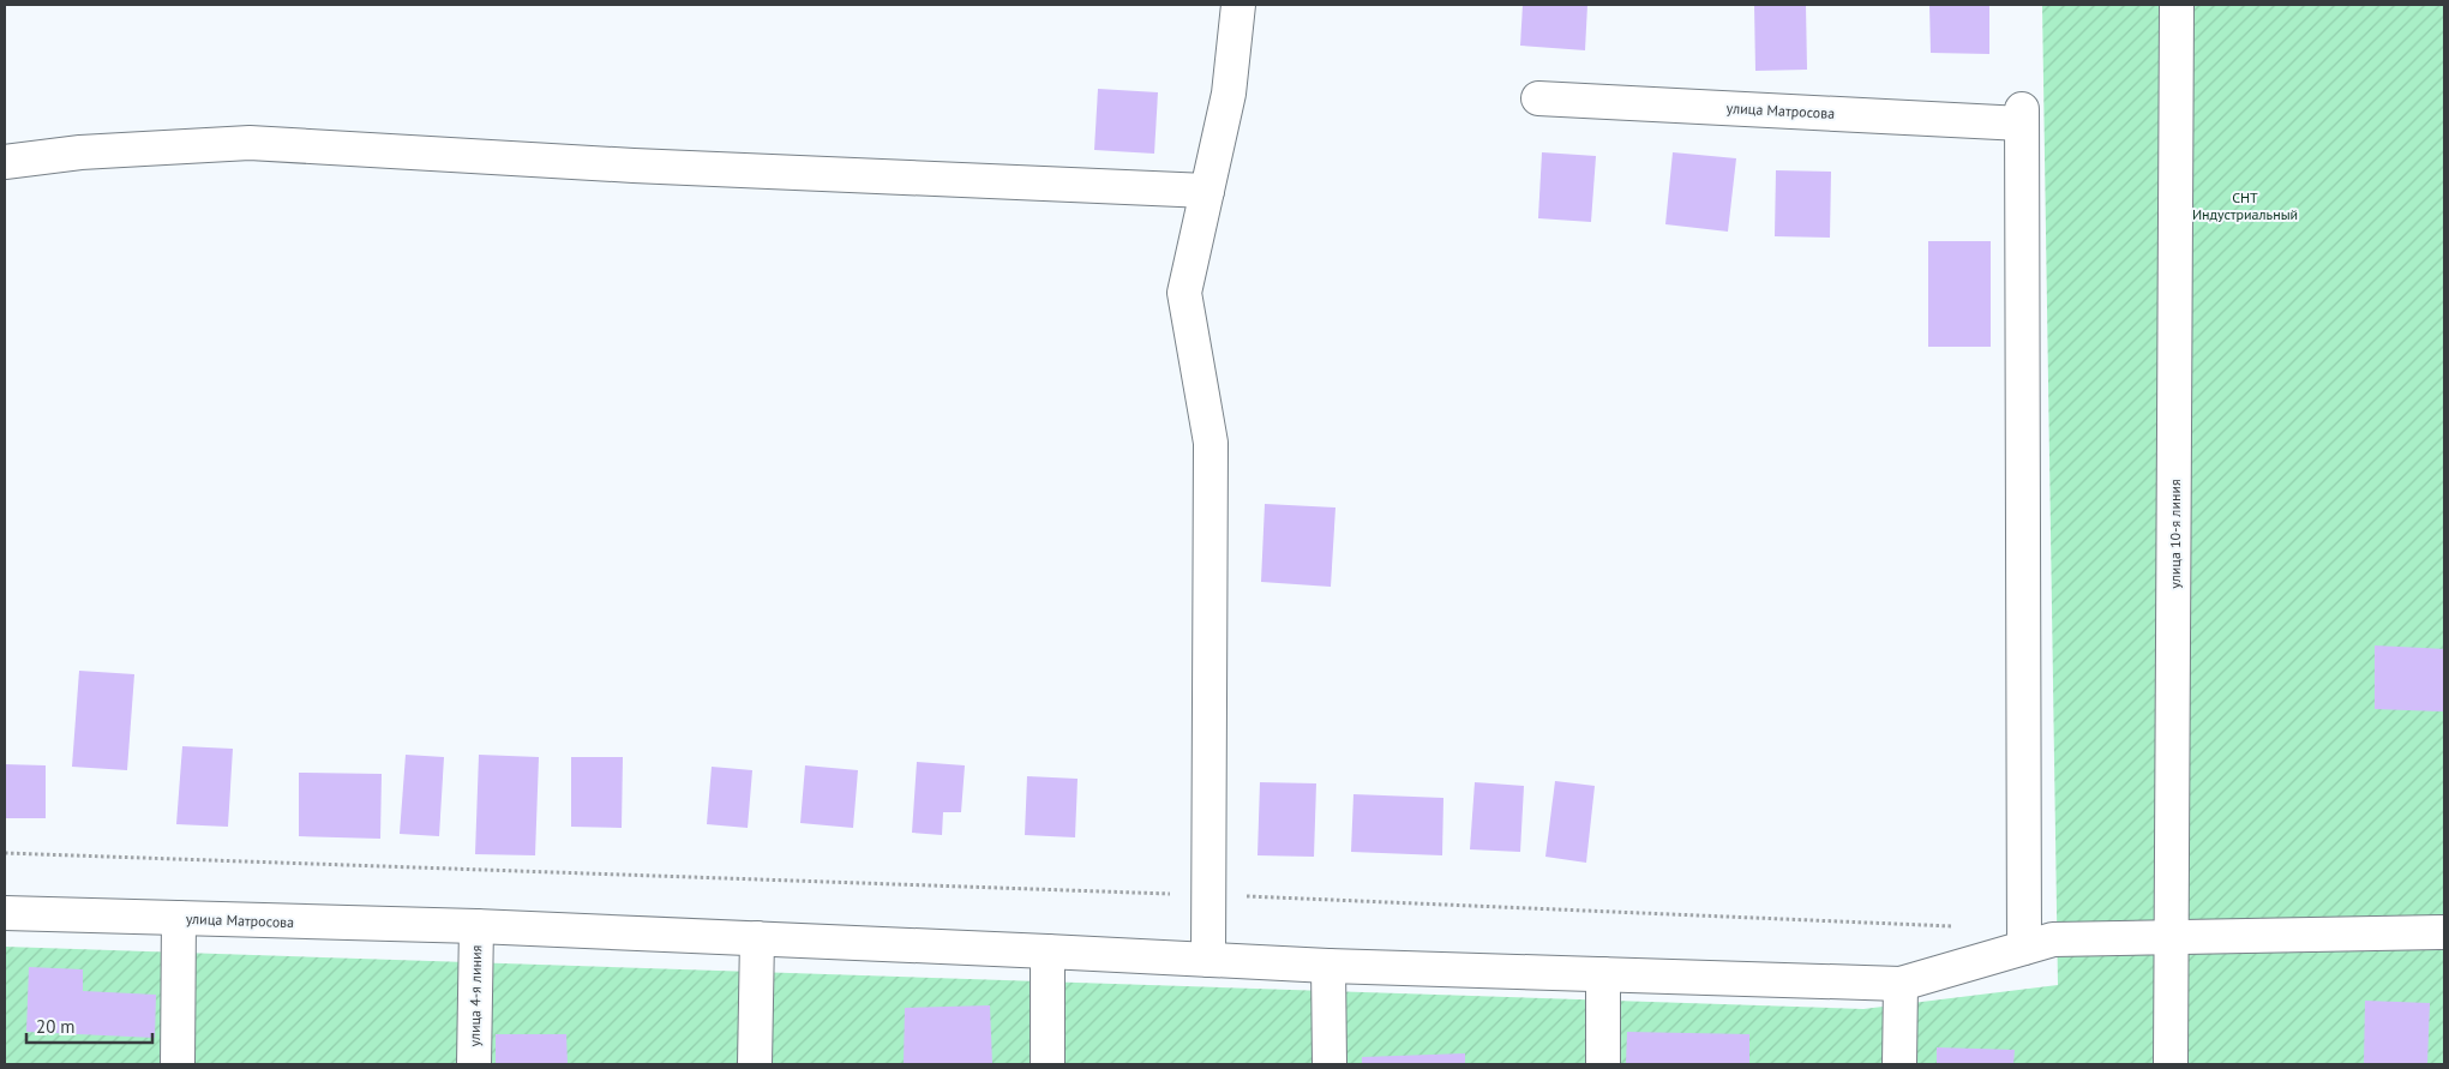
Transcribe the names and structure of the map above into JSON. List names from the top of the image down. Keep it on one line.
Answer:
{"streets":{"street":["улица Матросова","улица 10-я линия","улица 4-я линия"]},"crossings":[["улица Матросова","улица 10-я линия"],["улица Матросова","улица 4-я линия"]],"parks":["СНТ Индустриальный"],"scale_bar":"20 m"}
